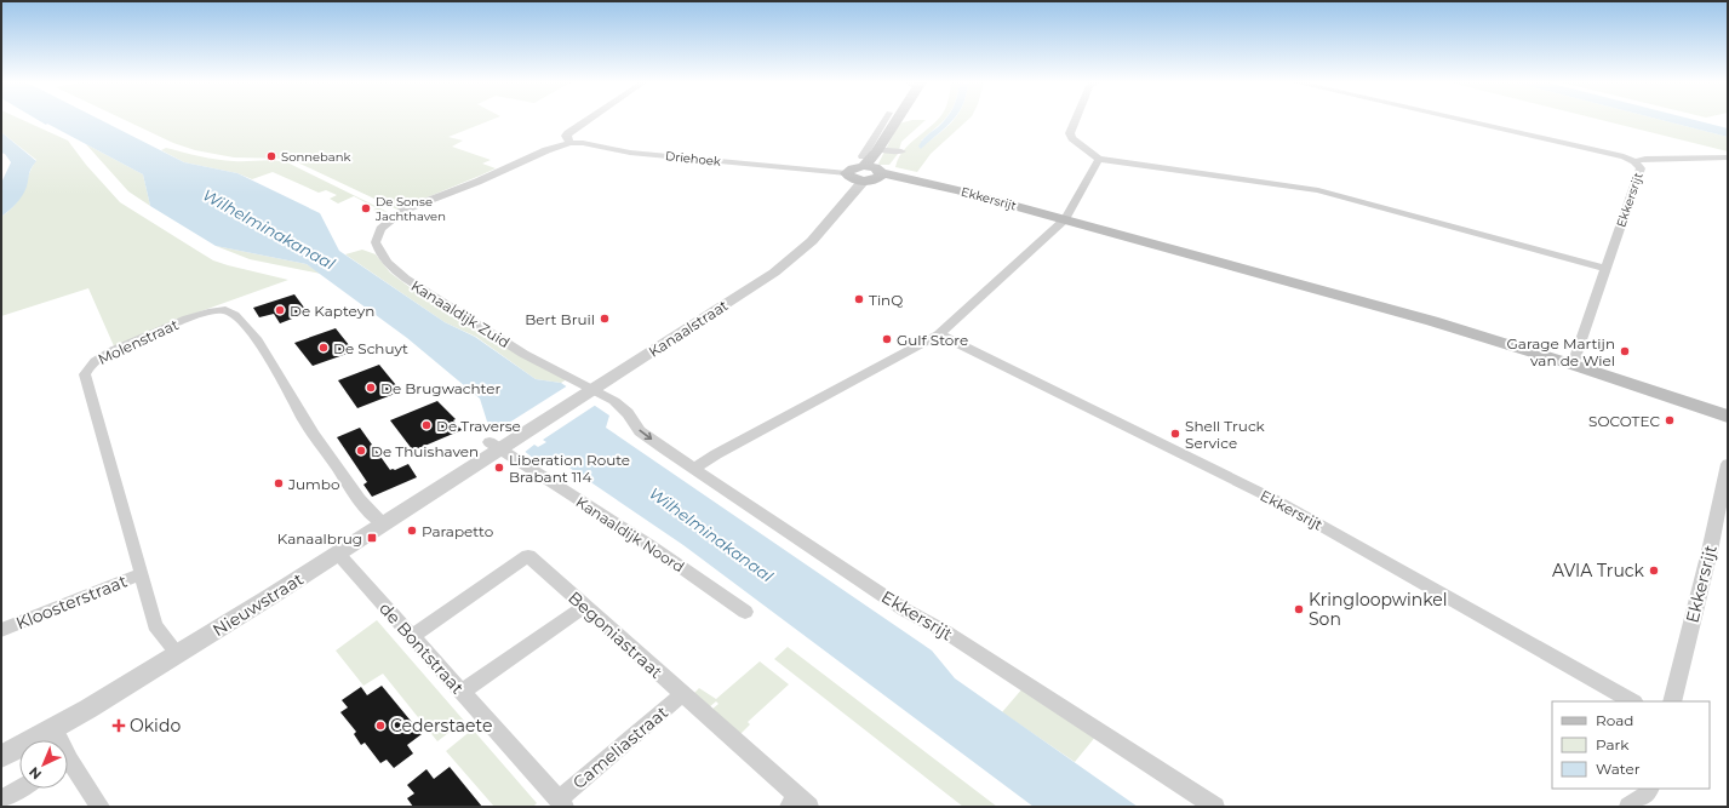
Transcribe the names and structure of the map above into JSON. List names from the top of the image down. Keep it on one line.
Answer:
{"streets":{"main road":["Ekkersrijt"],"street":["Driehoek","Kanaaldijk Zuid","Kanaalstraat","Molenstraat","Kanaaldijk Noord","Kloosterstraat","Nieuwstraat","Begoniastraat","de Bontstraat","Cameliastraat"]},"crossings":[["Driehoek","Ekkersrijt"],["Driehoek","Kanaaldijk Zuid"],["Driehoek","Kanaalstraat"],["Ekkersrijt","Kanaaldijk Zuid"],["Ekkersrijt","Kanaalstraat"],["Kanaaldijk Zuid","Kanaalstraat"],["Kanaalstraat","Kanaaldijk Noord"],["Kanaalstraat","Nieuwstraat"],["Molenstraat","Kloosterstraat"],["Molenstraat","Nieuwstraat"],["Kanaaldijk Noord","Nieuwstraat"],["Nieuwstraat","de Bontstraat"],["Begoniastraat","de Bontstraat"],["Begoniastraat","Cameliastraat"],["de Bontstraat","Cameliastraat"]],"water":["Wilhelminakanaal"],"places":{"other":["Sonnebank","De Sonse Jachthaven","TinQ","De Kapteyn","Bert Bruil","Gulf Store","De Schuyt","Garage Martijn van de Wiel","De Brugwachter","SOCOTEC","De Traverse","Shell Truck Service","De Thuishaven","Liberation Route Brabant 114","Jumbo","Parapetto","AVIA Truck","Kringloopwinkel Son","Cederstaete"],"transit":["Kanaalbrug"],"health":["Okido"]},"legend":["Road","Park","Water"],"north":"bottom left"}
